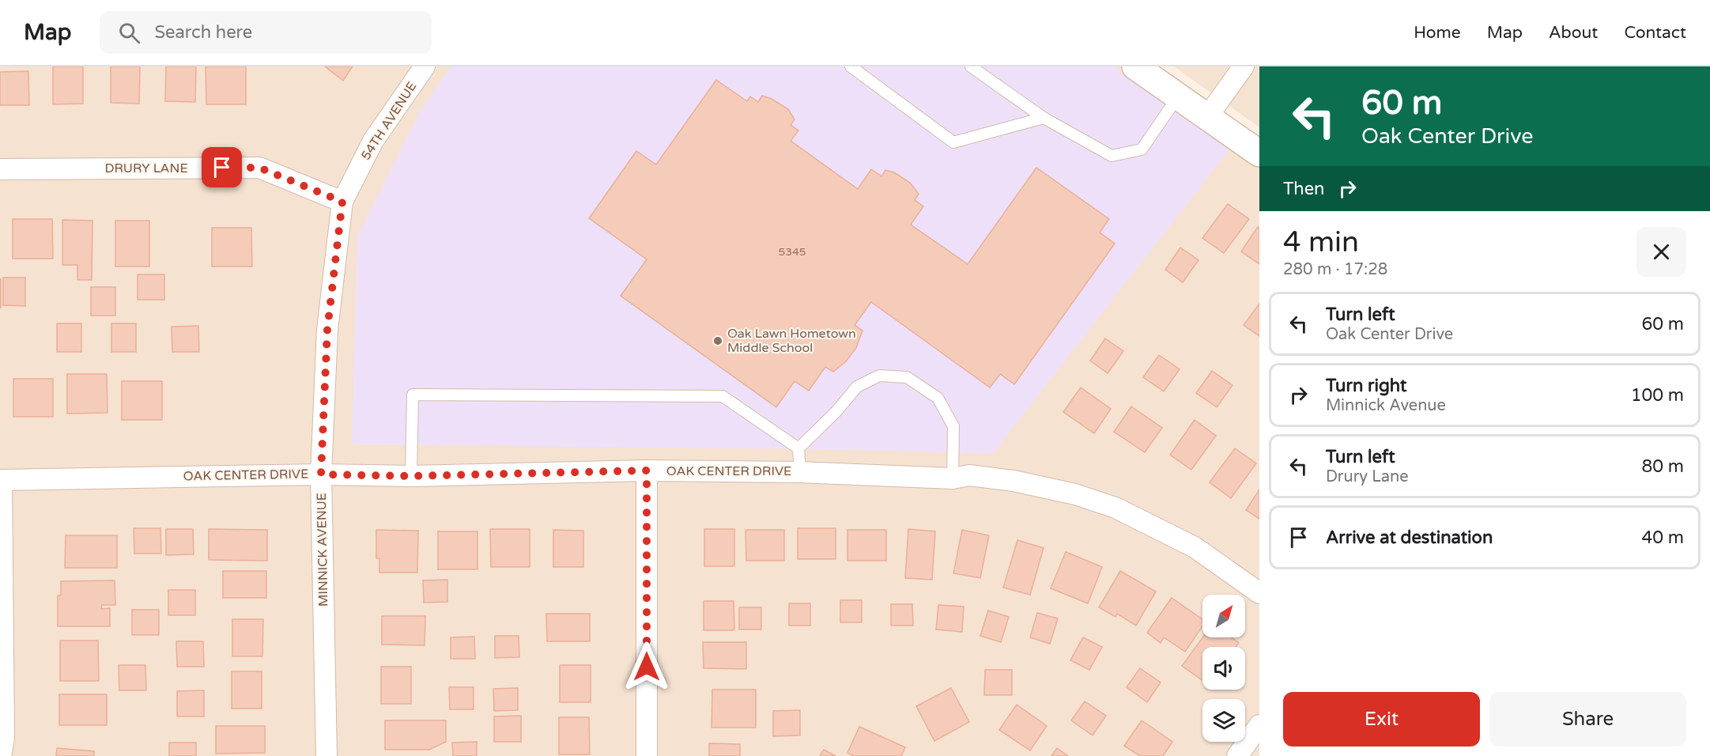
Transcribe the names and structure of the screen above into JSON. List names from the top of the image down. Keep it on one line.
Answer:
{"streets":{"street":["54TH AVENUE","DRURY LANE","OAK CENTER DRIVE","MINNICK AVENUE"]},"crossings":[["54TH AVENUE","DRURY LANE"],["54TH AVENUE","MINNICK AVENUE"],["DRURY LANE","MINNICK AVENUE"],["OAK CENTER DRIVE","MINNICK AVENUE"]],"places":["Oak Lawn Hometown Middle School"],"house_numbers":["5345"],"north":"top right","page":{"header":"Map","search":"Search here","nav":["Home","Map","About","Contact"],"turn":["60 m","Oak Center Drive"],"then":"Then","heading":["4 min","280 m · 17:28"],"list":[{"name":"Turn left","note":"Oak Center Drive","value":"60 m"},{"name":"Turn right","note":"Minnick Avenue","value":"100 m"},{"name":"Turn left","note":"Drury Lane","value":"80 m"},{"name":"Arrive at destination","value":"40 m"}],"buttons":["Exit","Share"]}}
